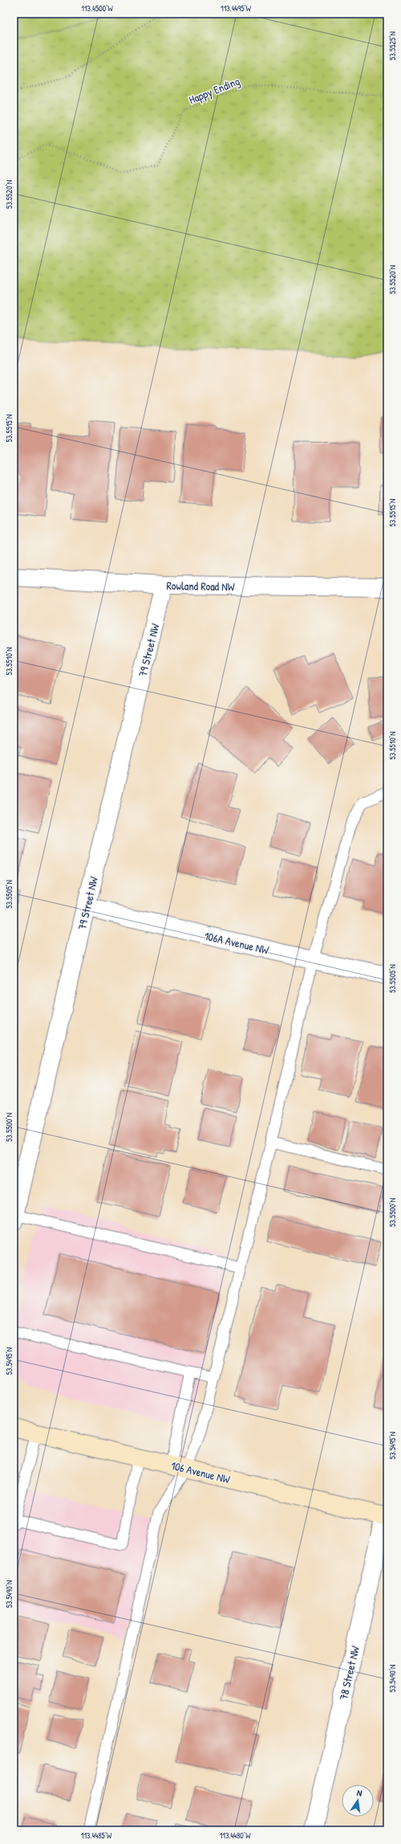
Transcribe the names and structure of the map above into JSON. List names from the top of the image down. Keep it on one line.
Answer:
{"streets":{"main road":["106 Avenue NW"],"street":["Rowland Road NW","79 Street NW","106A Avenue NW","78 Street NW"],"path":["Happy Ending"]},"crossings":[["Rowland Road NW","79 Street NW"],["79 Street NW","106A Avenue NW"],["106 Avenue NW","78 Street NW"]],"north":"top","coordinates":["113.4500°W","113.4495°W","53.5525°N","53.5520°N","53.5515°N","53.5510°N","53.5505°N","53.5500°N","53.5495°N","53.5490°N","113.4485°W","113.4480°W"]}
